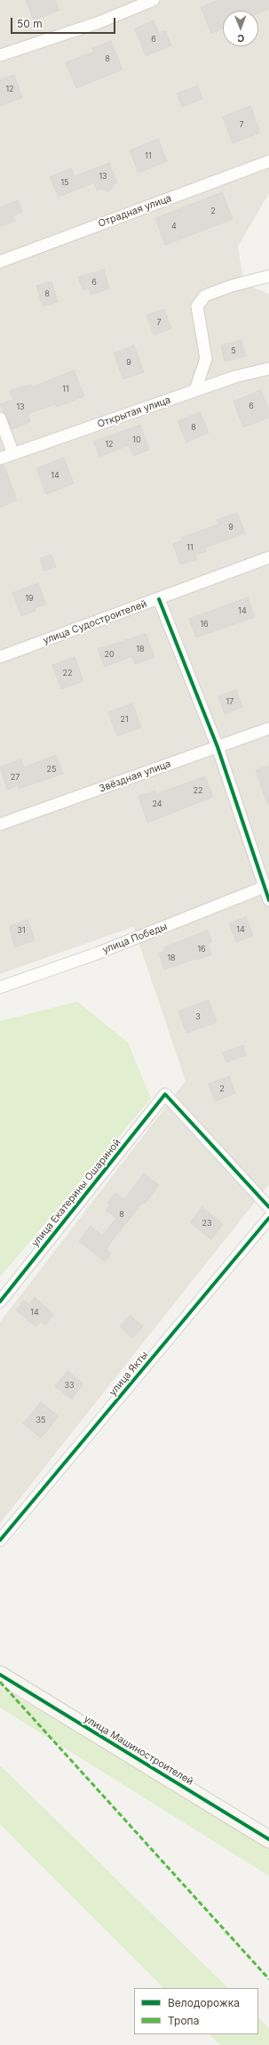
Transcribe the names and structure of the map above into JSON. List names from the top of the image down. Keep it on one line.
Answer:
{"streets":{"street":["Отрадная улица","Открытая улица","улица Судостроителей","Звёздная улица","улица Победы","улица Екатерины Ошариной","улица Якты","улица Машиностроителей"]},"house_numbers":["6","8","12","7","11","13","15","2","4","6","8","7","5","9","11","6","13","8","10","12","14","9","11","19","14","16","18","20","22","17","21","25","27","22","24","14","31","16","18","3","2","8","23","14","33","35"],"legend":["Велодорожка","Тропа"],"scale_bar":"50 m","north":"bottom"}
